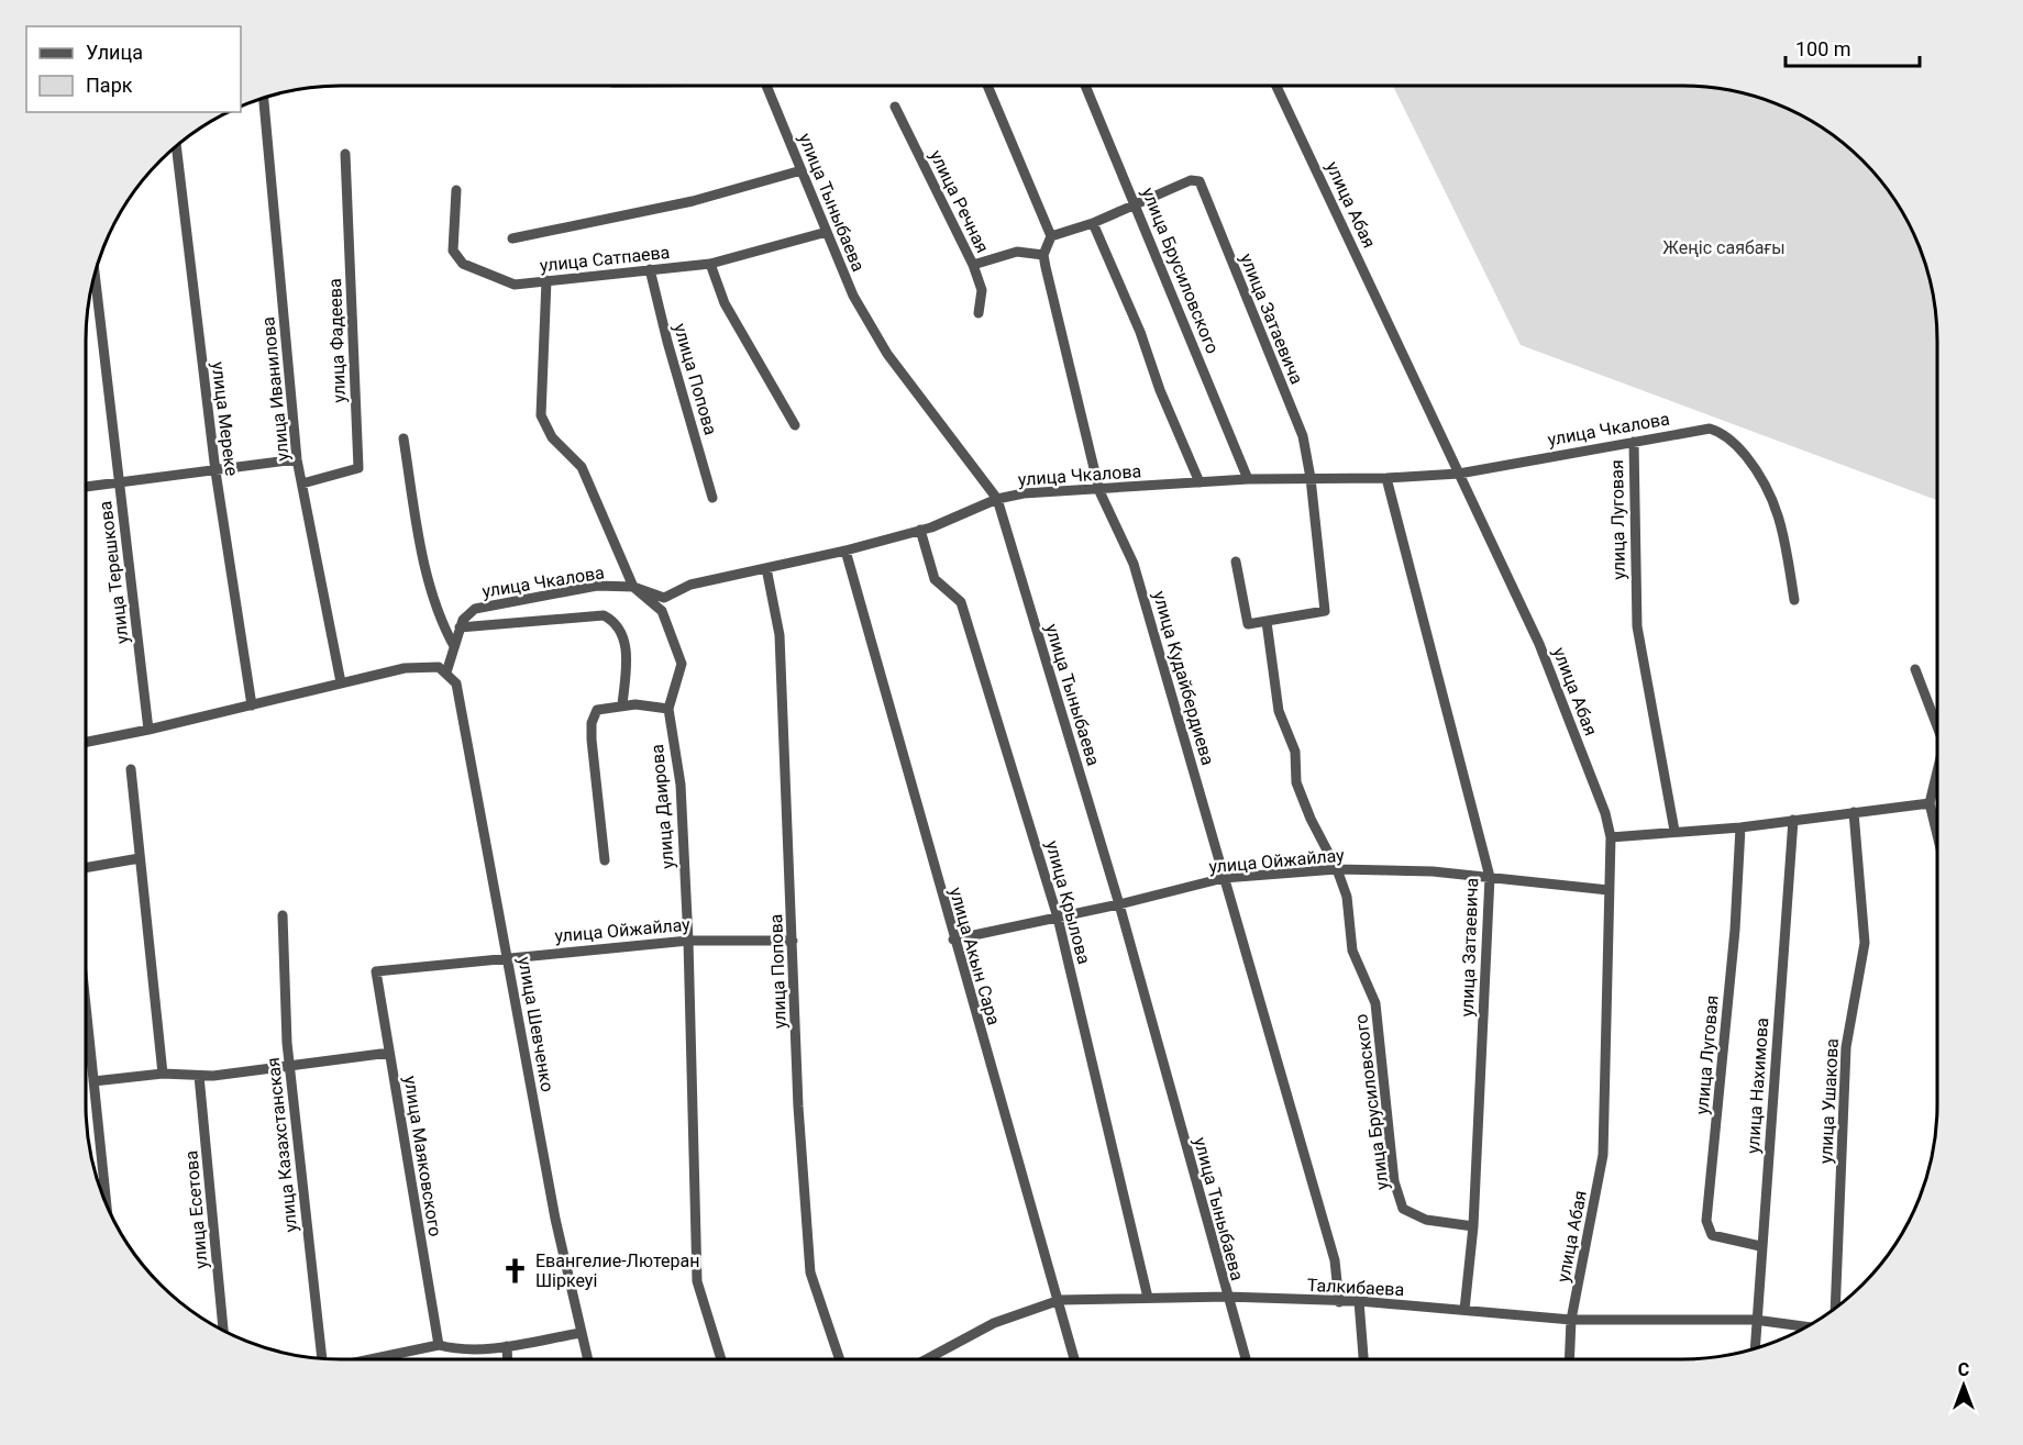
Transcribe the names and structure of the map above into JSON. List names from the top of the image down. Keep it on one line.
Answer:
{"streets":{"street":["улица Речная","улица Тыныбаева","улица Абая","улица Сатпаева","улица Брусиловского","улица Затаевича","улица Фадеева","улица Попова","улица Иванилова","улица Мереке","улица Чкалова","улица Луговая","улица Терешкова","улица Кудайбердиева","улица Даирова","улица Ойжайлау","улица Крылова","улица Акын Сара","улица Шевченко","улица Нахимова","улица Ушакова","улица Казахстанская","улица Маяковского","улица Есетова","Талкибаева"]},"crossings":[["улица Тыныбаева","улица Сатпаева"],["улица Тыныбаева","улица Чкалова"],["улица Тыныбаева","улица Ойжайлау"],["улица Тыныбаева","Талкибаева"],["улица Абая","улица Чкалова"],["улица Абая","улица Ойжайлау"],["улица Абая","Талкибаева"],["улица Сатпаева","улица Попова"],["улица Сатпаева","улица Даирова"],["улица Брусиловского","улица Затаевича"],["улица Брусиловского","улица Чкалова"],["улица Брусиловского","улица Ойжайлау"],["улица Затаевича","улица Чкалова"],["улица Затаевича","улица Ойжайлау"],["улица Затаевича","Талкибаева"],["улица Фадеева","улица Иванилова"],["улица Попова","улица Чкалова"],["улица Попова","улица Ойжайлау"],["улица Чкалова","улица Луговая"],["улица Чкалова","улица Кудайбердиева"],["улица Чкалова","улица Даирова"],["улица Чкалова","улица Крылова"],["улица Чкалова","улица Акын Сара"],["улица Луговая","улица Нахимова"],["улица Кудайбердиева","улица Ойжайлау"],["улица Кудайбердиева","Талкибаева"],["улица Даирова","улица Ойжайлау"],["улица Ойжайлау","улица Крылова"],["улица Ойжайлау","улица Акын Сара"],["улица Ойжайлау","улица Шевченко"],["улица Ойжайлау","улица Маяковского"],["улица Крылова","Талкибаева"],["улица Акын Сара","Талкибаева"],["улица Нахимова","Талкибаева"]],"parks":["Жеңіс саябағы"],"places":{"church":["Евангелие-Лютеран Шіркеуі"]},"legend":["Улица","Парк"],"scale_bar":"100 m","north":"top"}
